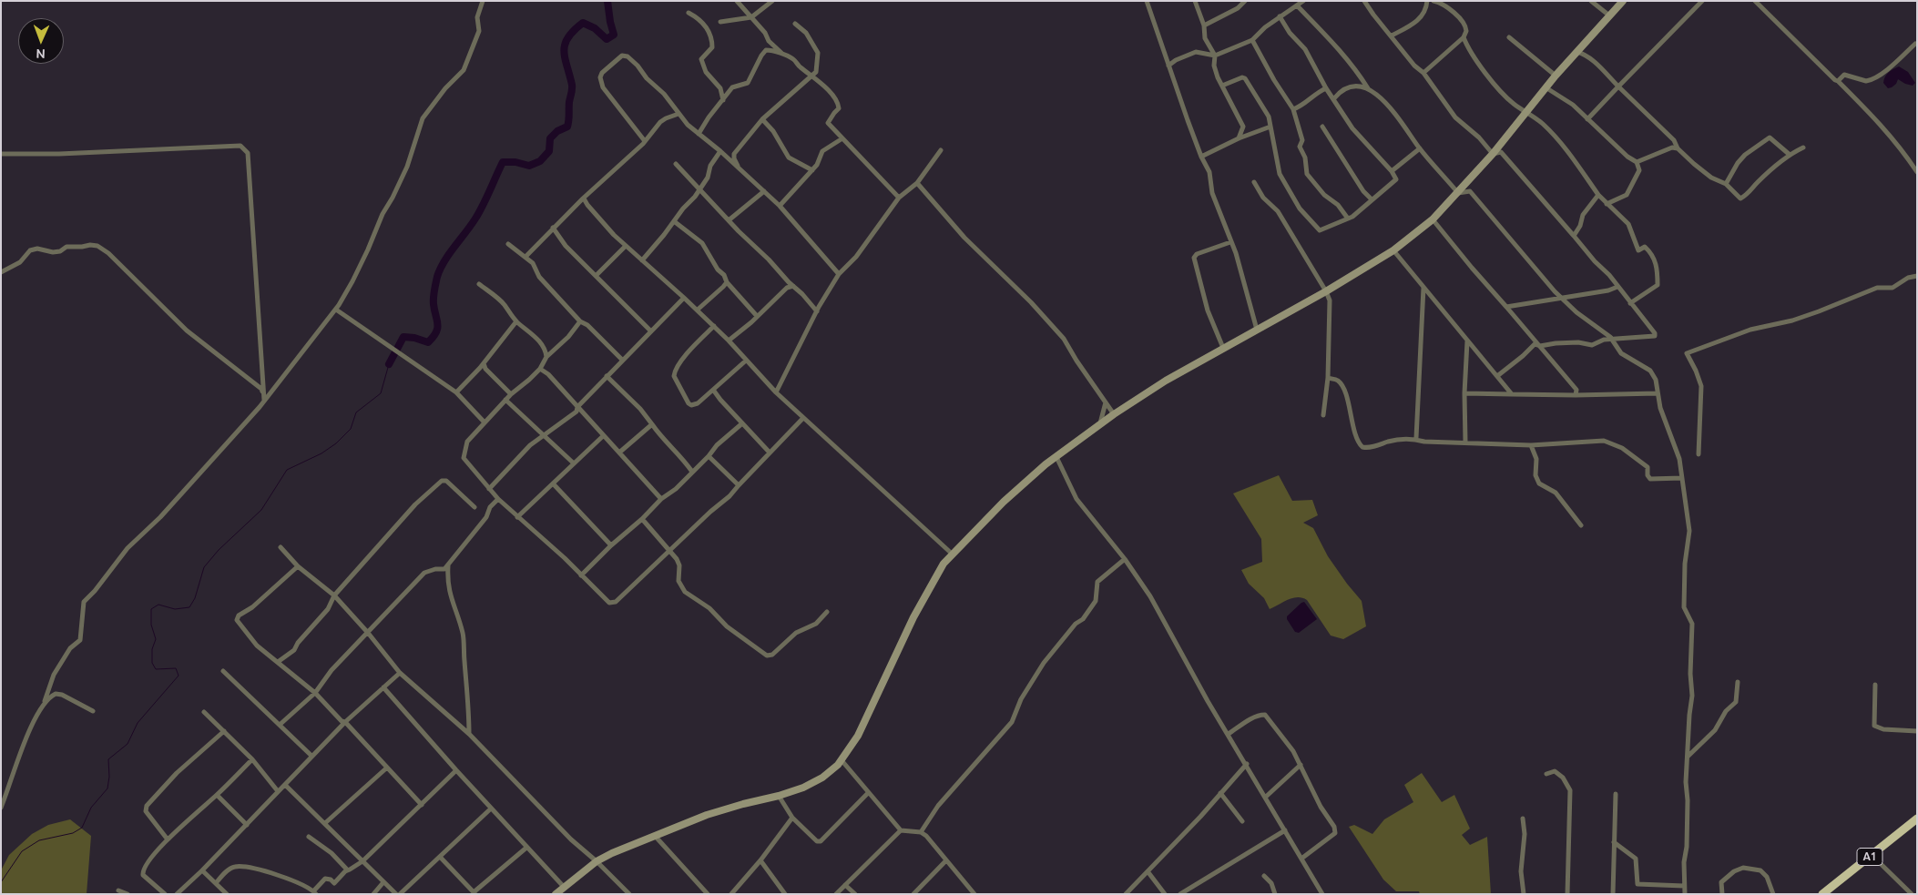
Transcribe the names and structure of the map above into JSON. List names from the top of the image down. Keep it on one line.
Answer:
{"streets":{"highway":["A1"]},"north":"bottom"}
